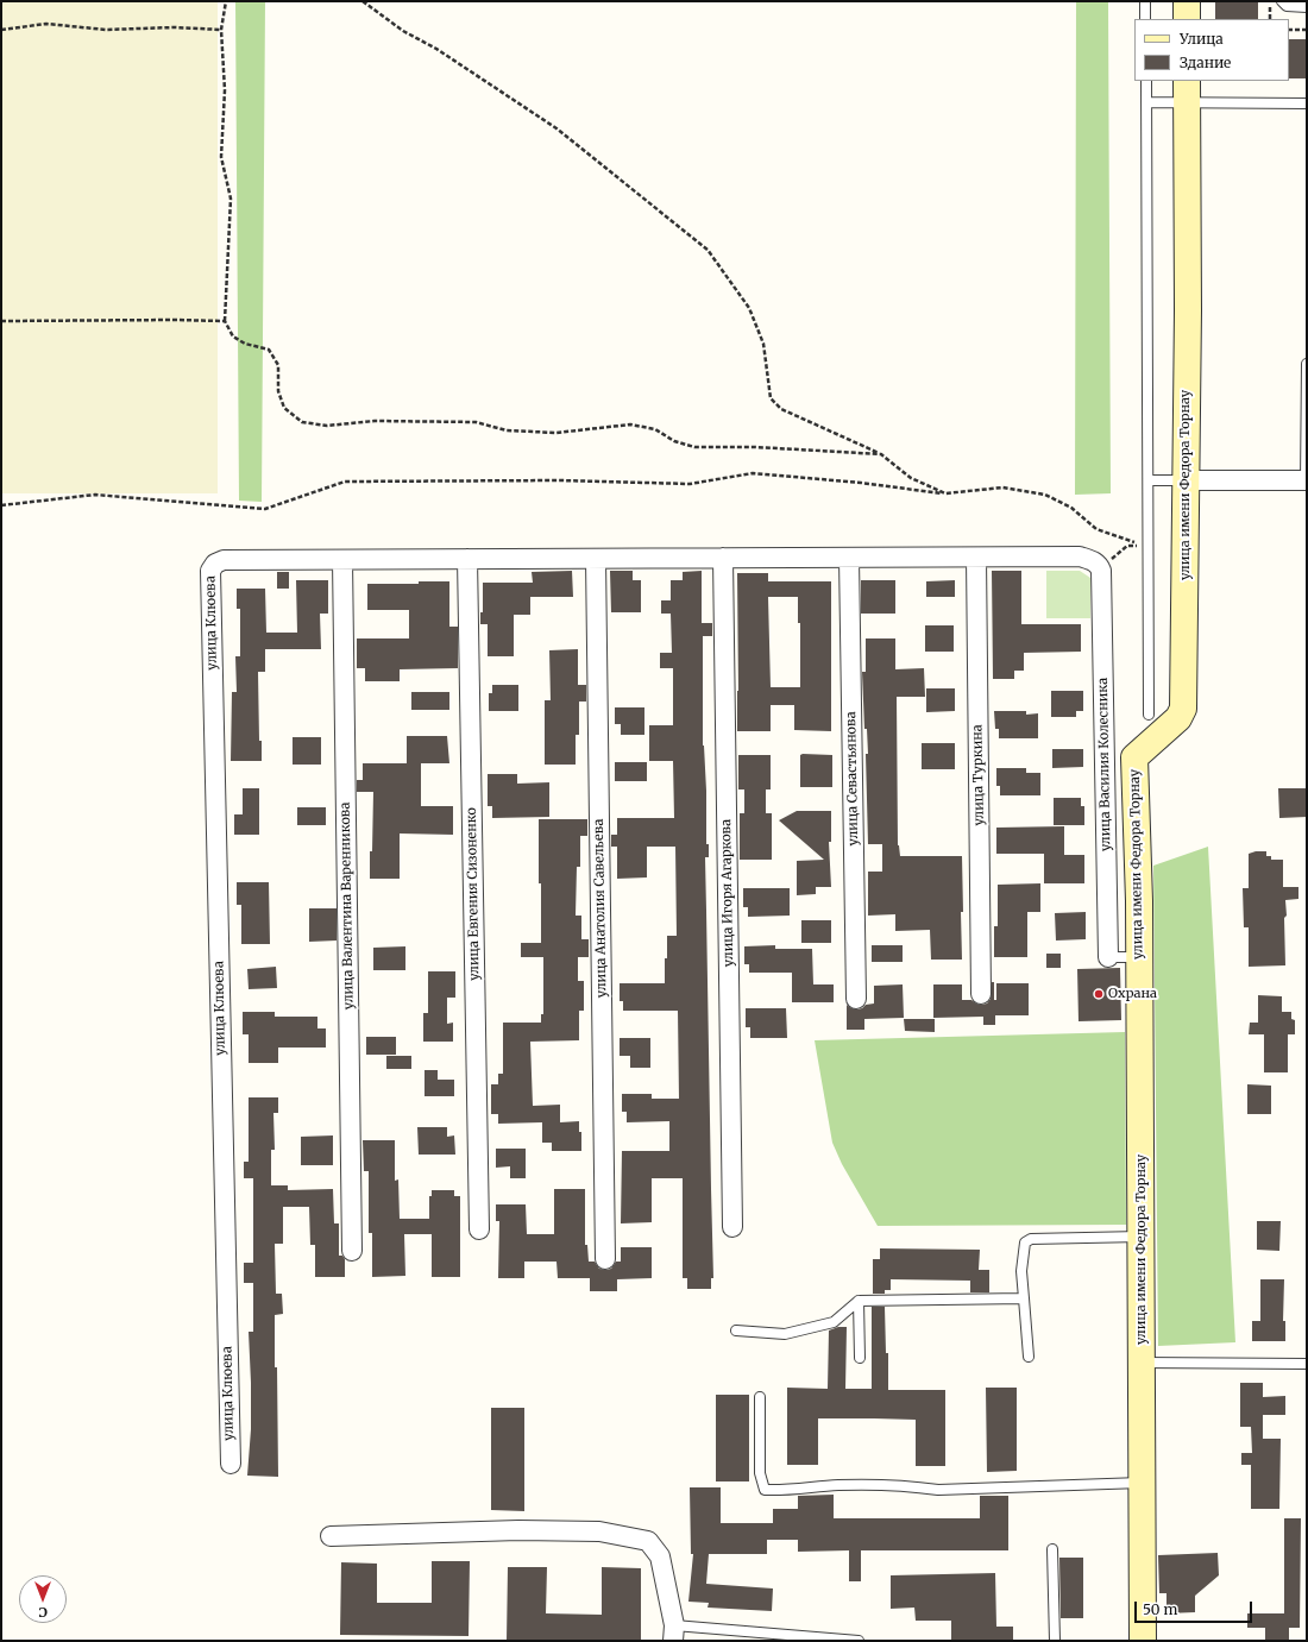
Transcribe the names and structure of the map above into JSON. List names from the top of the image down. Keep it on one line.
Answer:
{"streets":{"street":["улица имени Федора Торнау","улица Клюева","улица Василия Колесника","улица Туркина","улица Севастьянова","улица Игоря Агаркова","улица Евгения Сизоненко","улица Валентина Варенникова","улица Анатолия Савельева"]},"crossings":[["улица Клюева","улица Валентина Варенникова"]],"places":["Охрана"],"legend":["Улица","Здание"],"scale_bar":"50 m","north":"bottom"}
